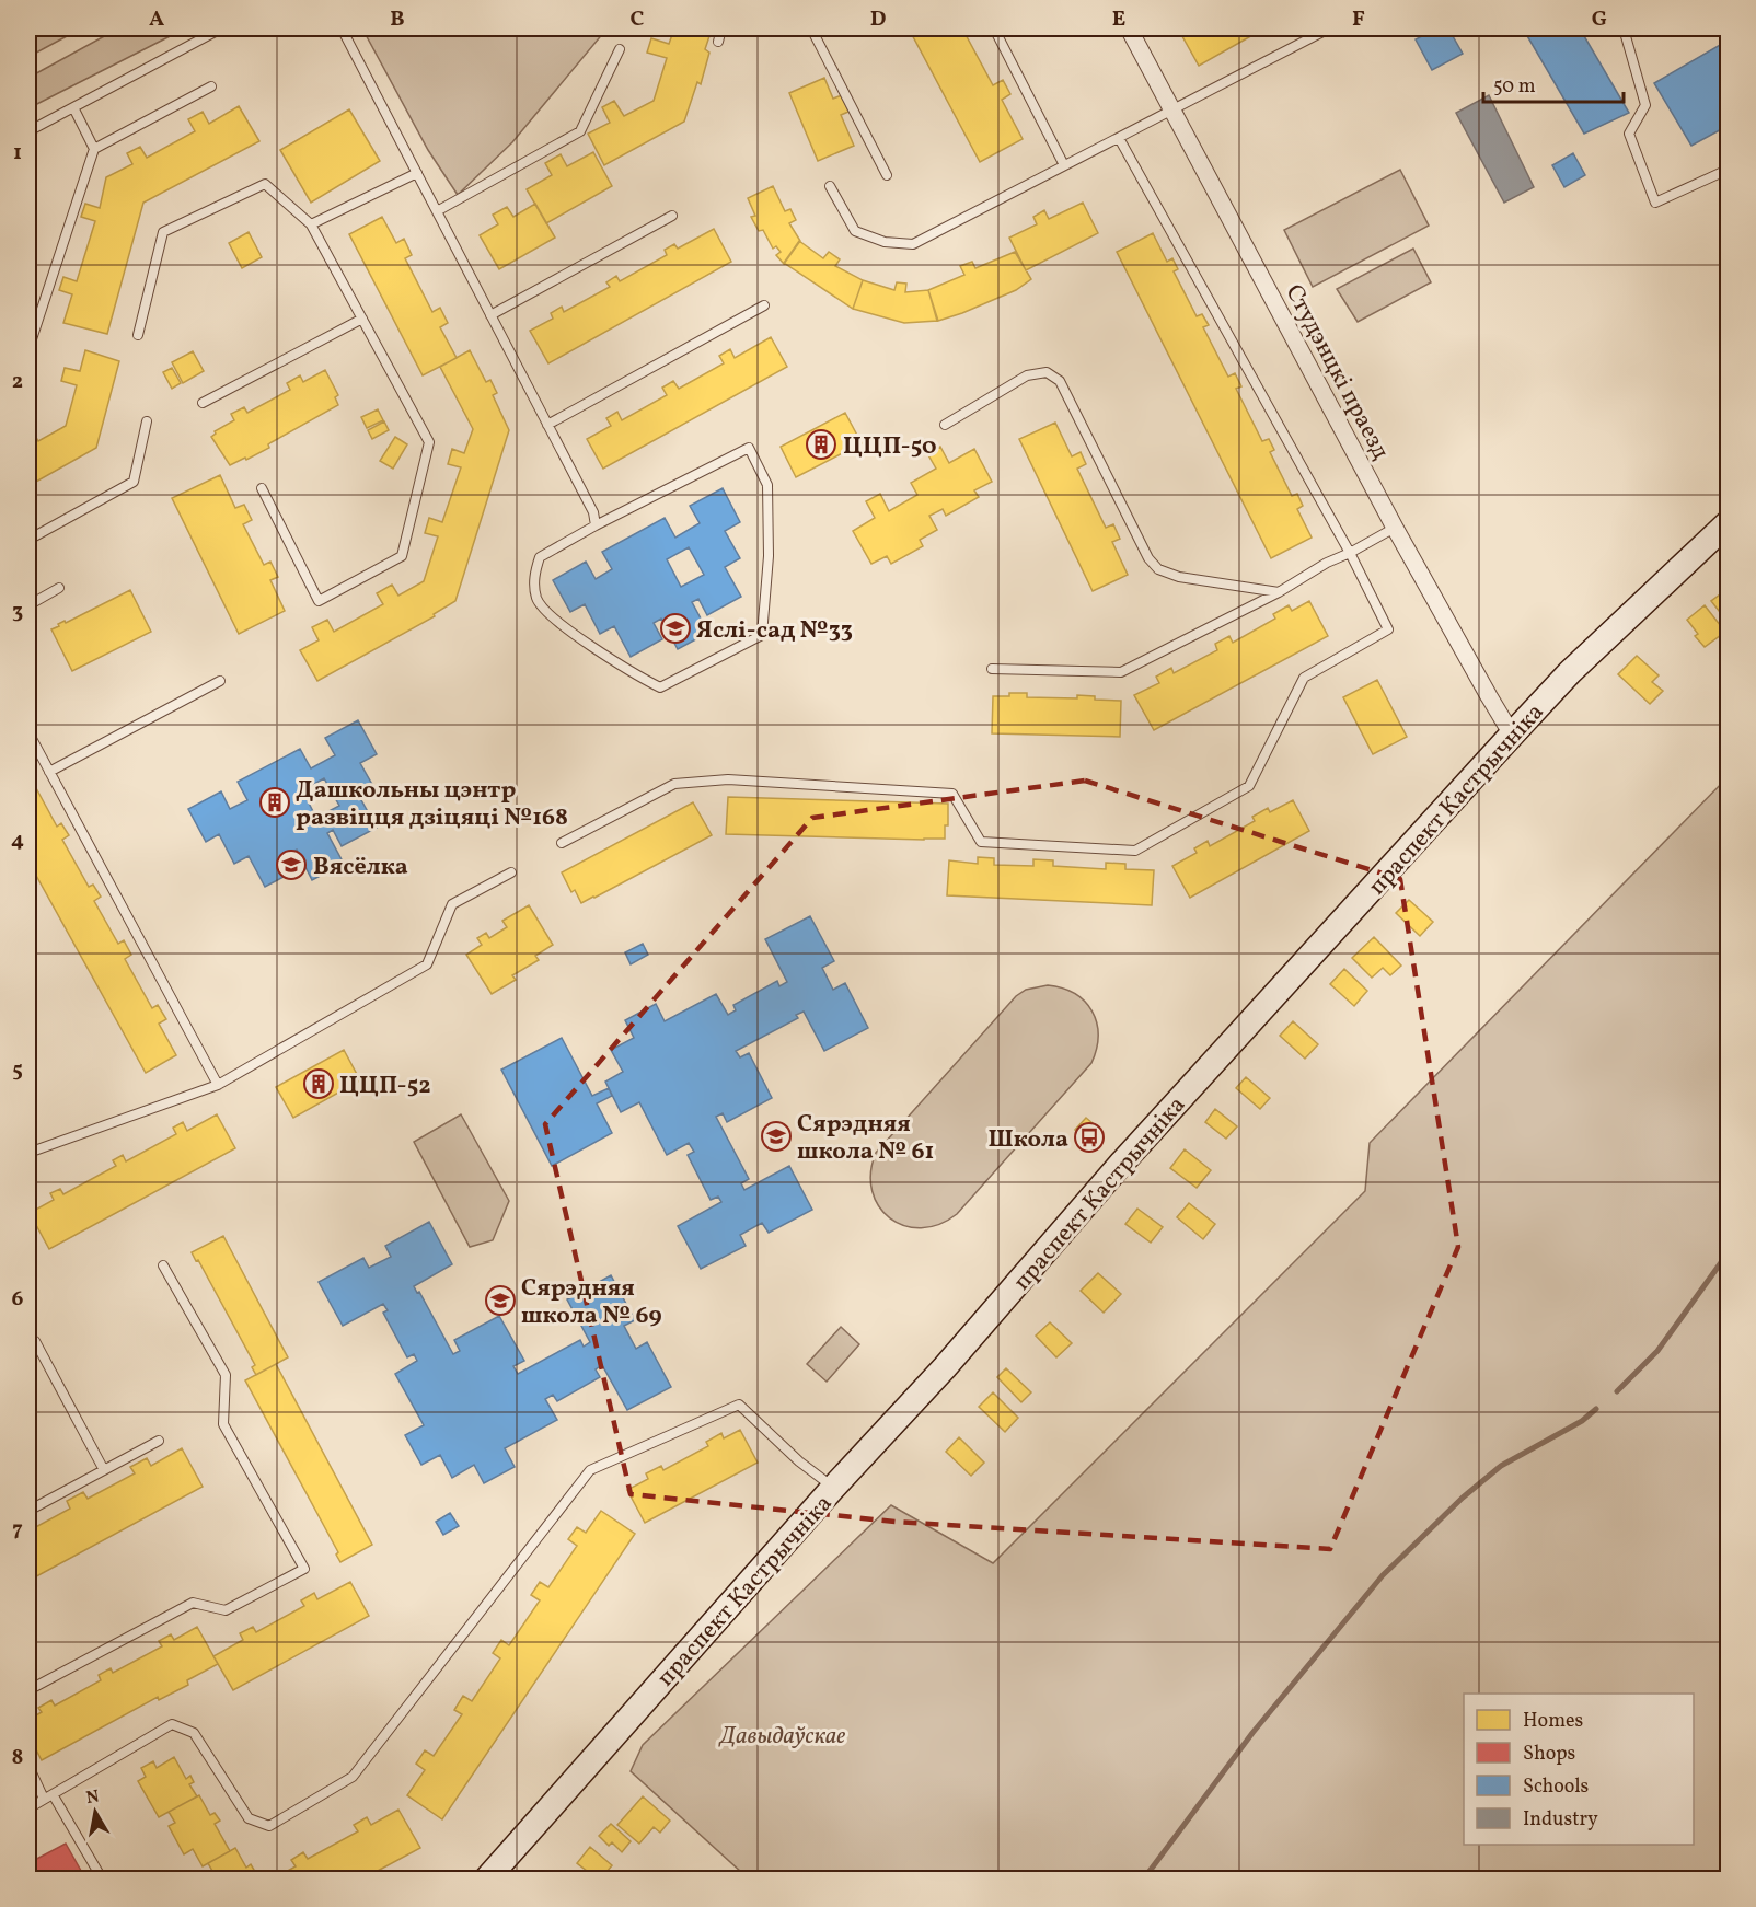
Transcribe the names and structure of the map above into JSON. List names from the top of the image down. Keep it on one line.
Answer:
{"streets":{"main road":["праспект Кастрычніка"],"street":["Студэнцкі праезд"]},"crossings":[["Студэнцкі праезд","праспект Кастрычніка"]],"parks":["Давыдаўскае"],"places":{"building":["ЦЦП-50","Дашкольны цэнтр развіцця дзіцяці №168","ЦЦП-52"],"school or university":["Яслі-сад №33","Вясёлка","Сярэдняя школа № 61","Сярэдняя школа № 69"],"bus stop":["Школа"]},"legend":["Homes","Shops","Schools","Industry"],"scale_bar":"50 m","north":"top","grid":{"columns":["A","B","C","D","E","F","G"],"rows":["1","2","3","4","5","6","7","8"]}}
